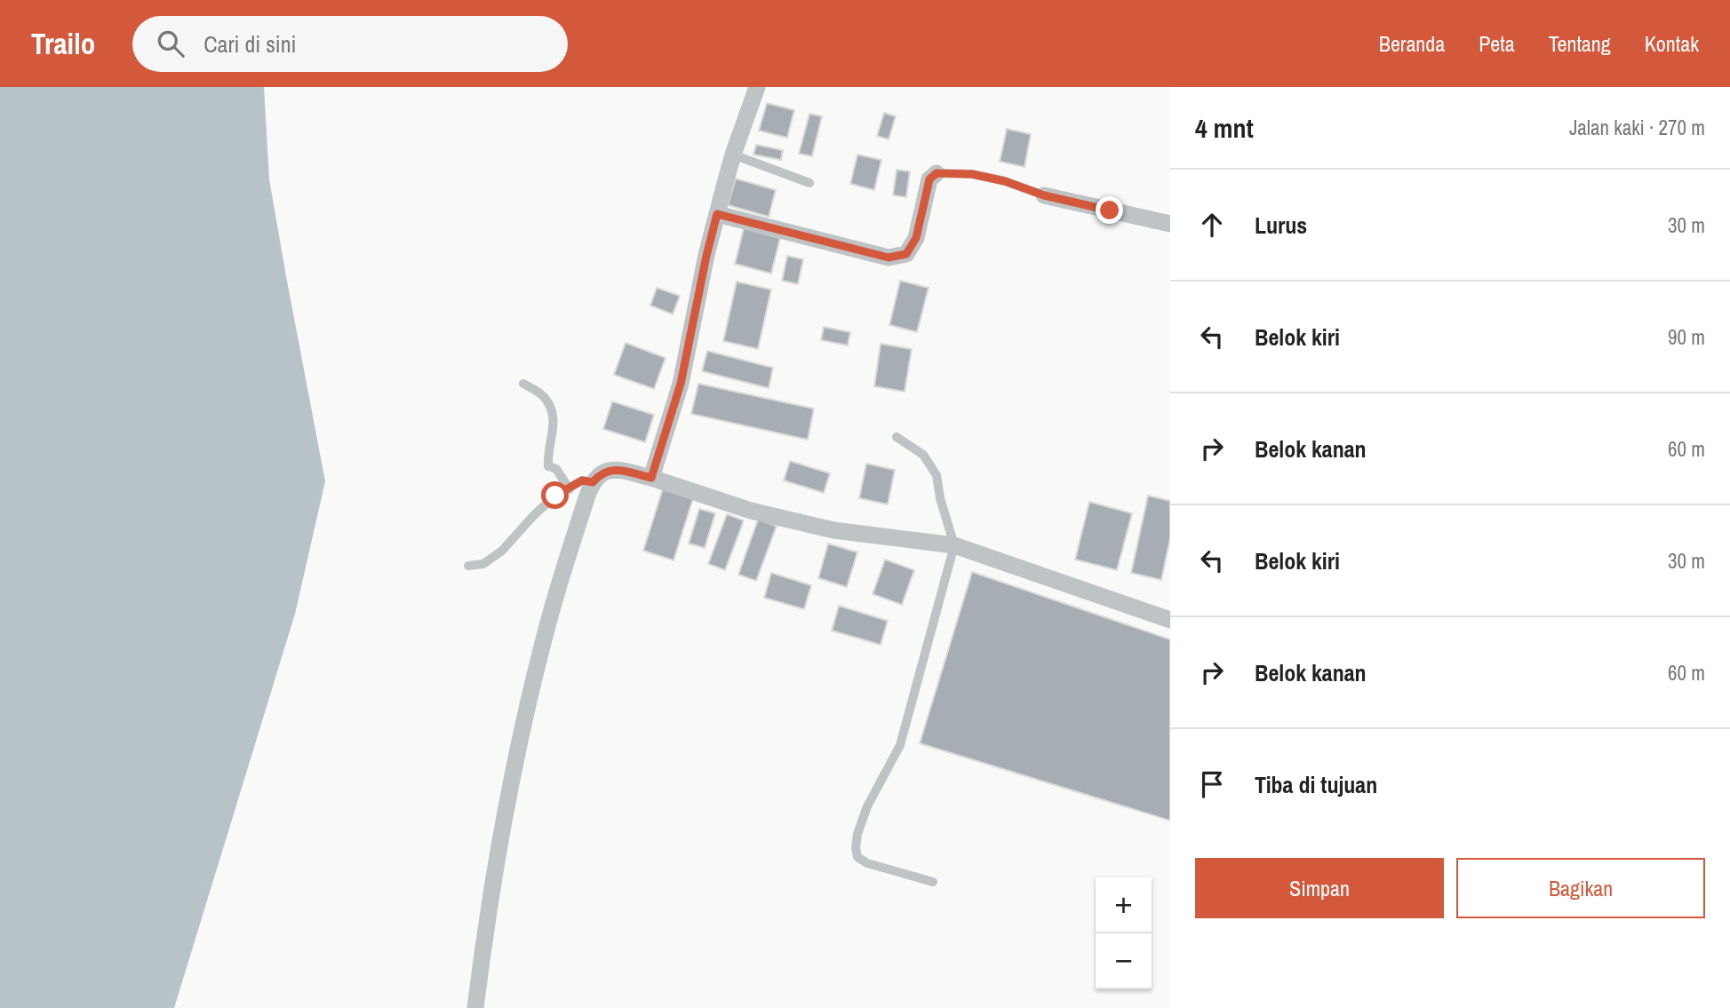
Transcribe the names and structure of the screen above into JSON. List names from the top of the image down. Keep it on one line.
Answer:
{"page":{"header":"Trailo","search":"Cari di sini","nav":["Beranda","Peta","Tentang","Kontak"],"heading":["4 mnt","Jalan kaki · 270 m"],"list":[["Lurus","30 m"],["Belok kiri","90 m"],["Belok kanan","60 m"],["Belok kiri","30 m"],["Belok kanan","60 m"],"Tiba di tujuan"],"buttons":["Simpan","Bagikan"],"map_buttons":["+","−"]}}
